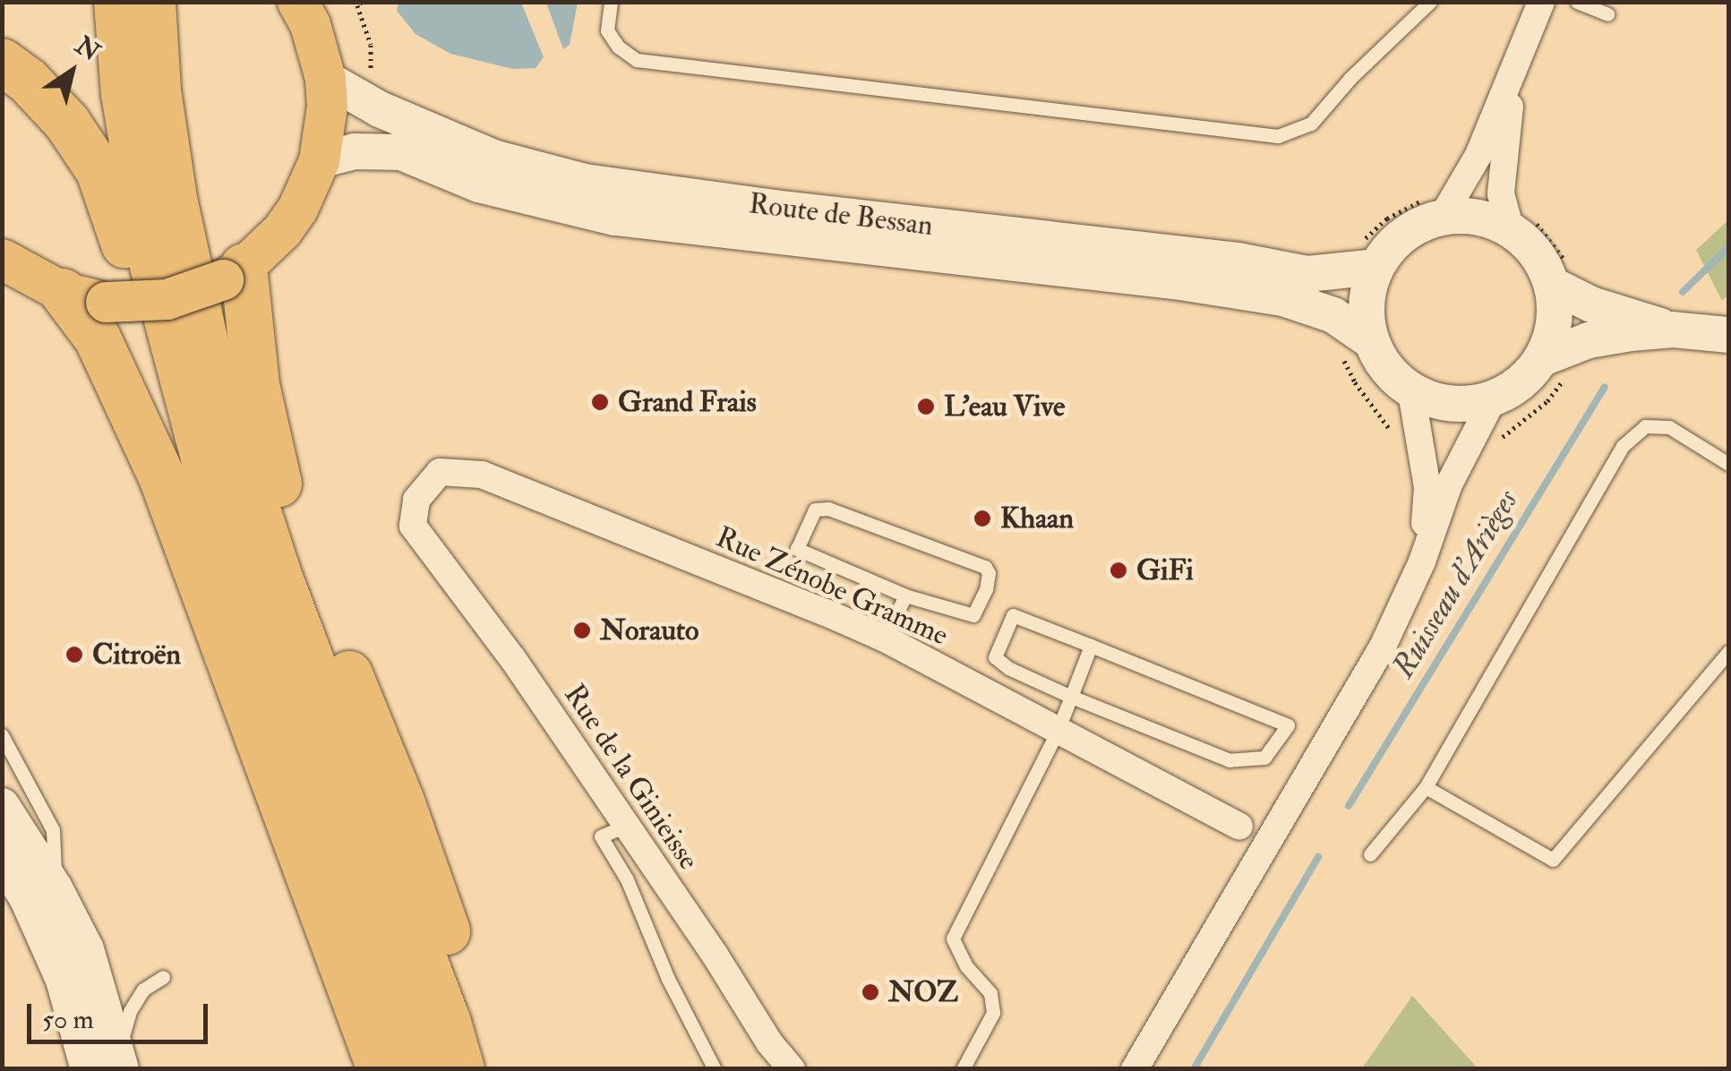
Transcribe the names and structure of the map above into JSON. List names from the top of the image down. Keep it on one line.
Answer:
{"streets":{"street":["Route de Bessan","Rue Zénobe Gramme","Rue de la Ginieisse"]},"crossings":[["Rue Zénobe Gramme","Rue de la Ginieisse"]],"water":["Ruisseau d'Arièges"],"places":["Grand Frais","L'eau Vive","Khaan","GiFi","Norauto","Citroën","NOZ"],"scale_bar":"50 m","north":"top right"}
